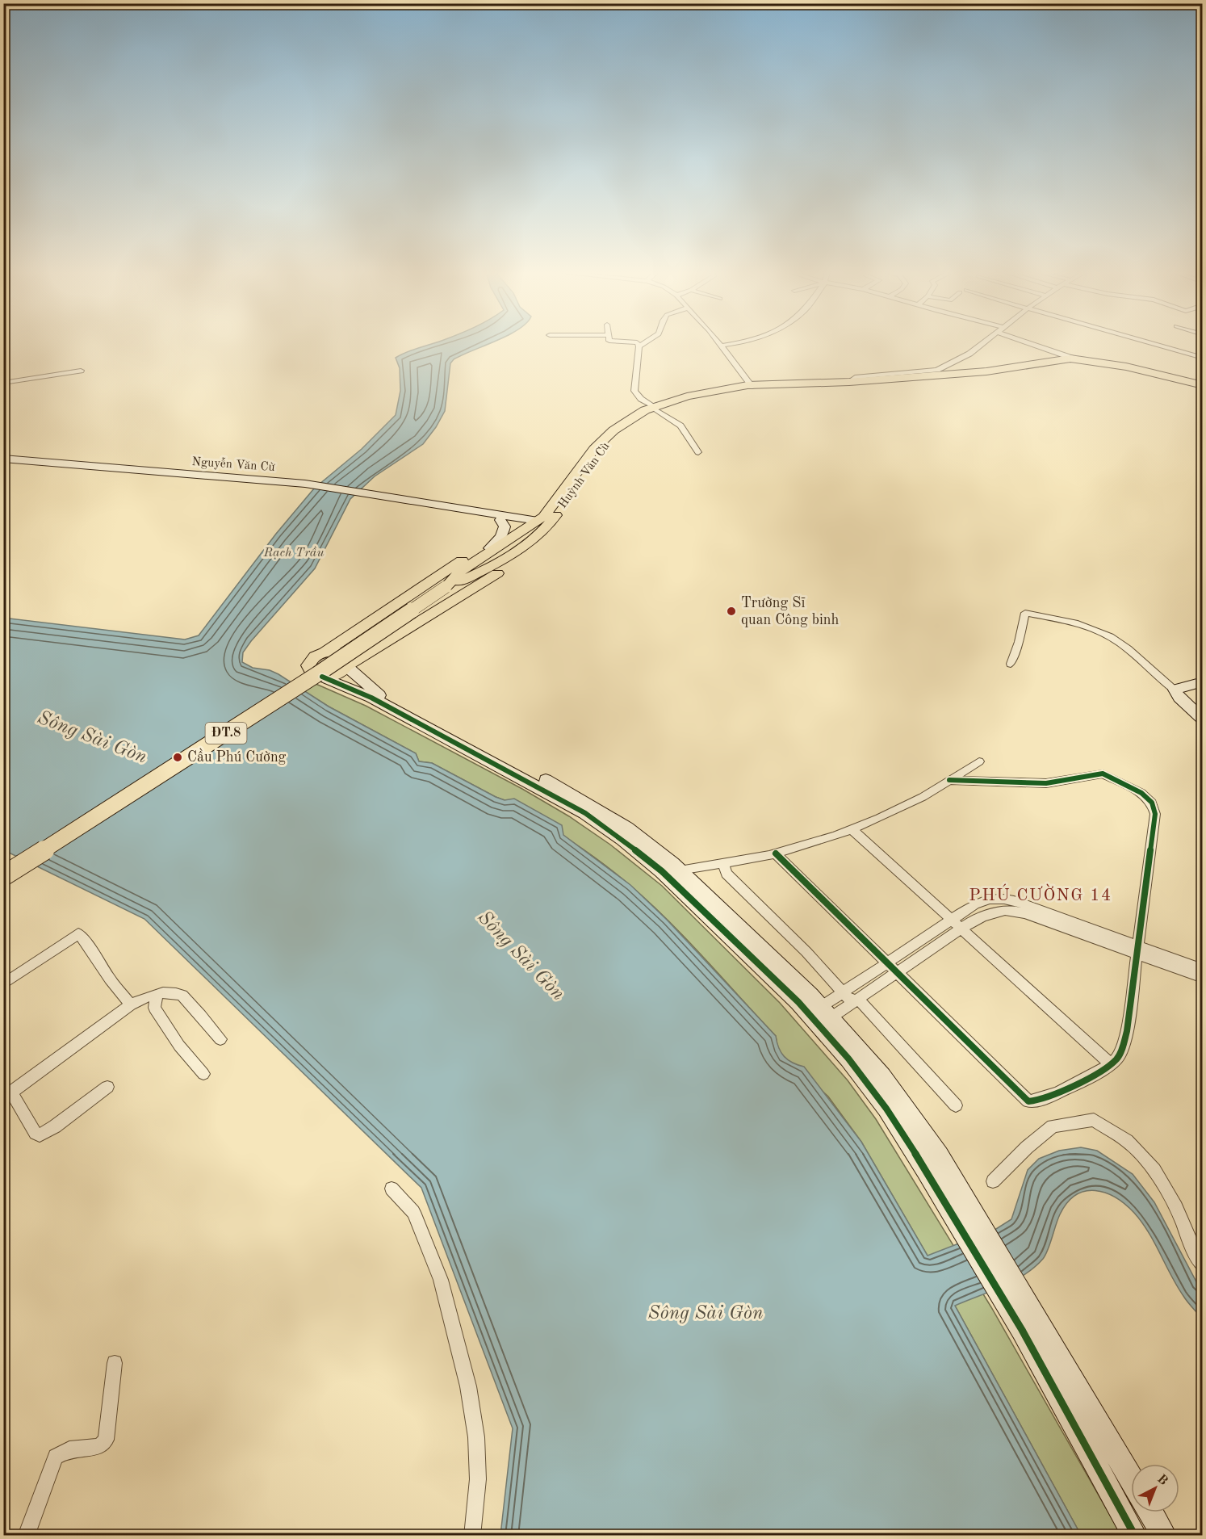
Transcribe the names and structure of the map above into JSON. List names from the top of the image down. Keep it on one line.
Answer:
{"streets":{"main road":["Huỳnh Văn Cù","ĐT.8"],"street":["Nguyễn Văn Cừ"]},"crossings":[["Nguyễn Văn Cừ","Huỳnh Văn Cù"],["Huỳnh Văn Cù","ĐT.8"]],"districts":["PHÚ CƯỜNG 14"],"water":["Rạch Trầu","Sông Sài Gòn"],"places":["Trường Sĩ quan Công binh","Cầu Phú Cường"],"north":"top right"}
